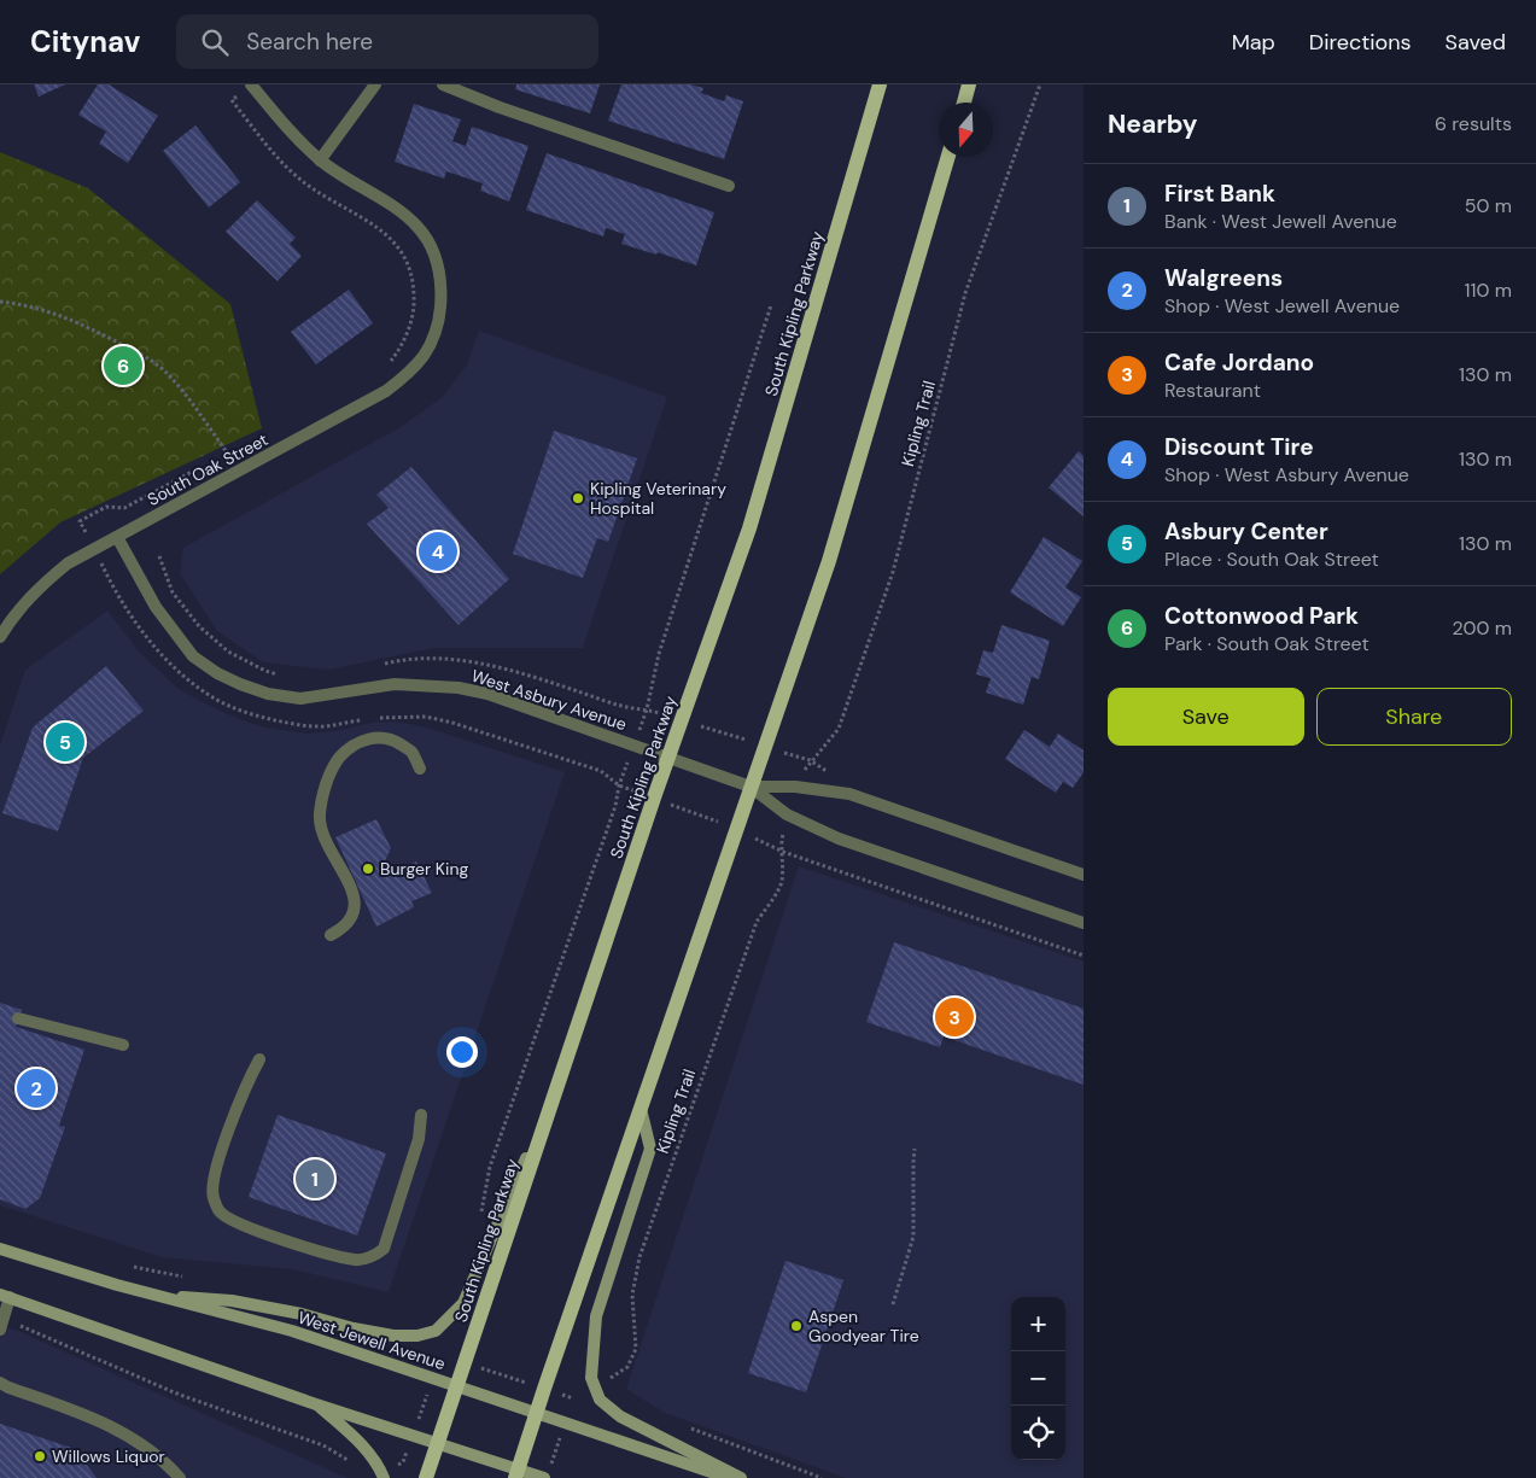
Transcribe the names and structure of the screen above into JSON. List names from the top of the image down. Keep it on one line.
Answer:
{"streets":{"main road":["South Kipling Parkway","West Jewell Avenue"],"street":["South Oak Street","West Asbury Avenue"],"path":["Kipling Trail"]},"crossings":[["South Kipling Parkway","West Asbury Avenue"],["South Kipling Parkway","West Jewell Avenue"],["South Oak Street","West Asbury Avenue"]],"places":["Kipling Veterinary Hospital","Burger King","Aspen Goodyear Tire","Willows Liquor"],"north":"bottom","page":{"header":"Citynav","search":"Search here","nav":["Map","Directions","Saved"],"heading":["Nearby","6 results"],"list":[{"mark":"1","name":"First Bank","note":"Bank · West Jewell Avenue","value":"50 m"},{"mark":"2","name":"Walgreens","note":"Shop · West Jewell Avenue","value":"110 m"},{"mark":"3","name":"Cafe Jordano","note":"Restaurant","value":"130 m"},{"mark":"4","name":"Discount Tire","note":"Shop · West Asbury Avenue","value":"130 m"},{"mark":"5","name":"Asbury Center","note":"Place · South Oak Street","value":"130 m"},{"mark":"6","name":"Cottonwood Park","note":"Park · South Oak Street","value":"200 m"}],"pins":["6","4","5","3","2","1"],"buttons":["Save","Share"],"map_buttons":["+","−"]}}
